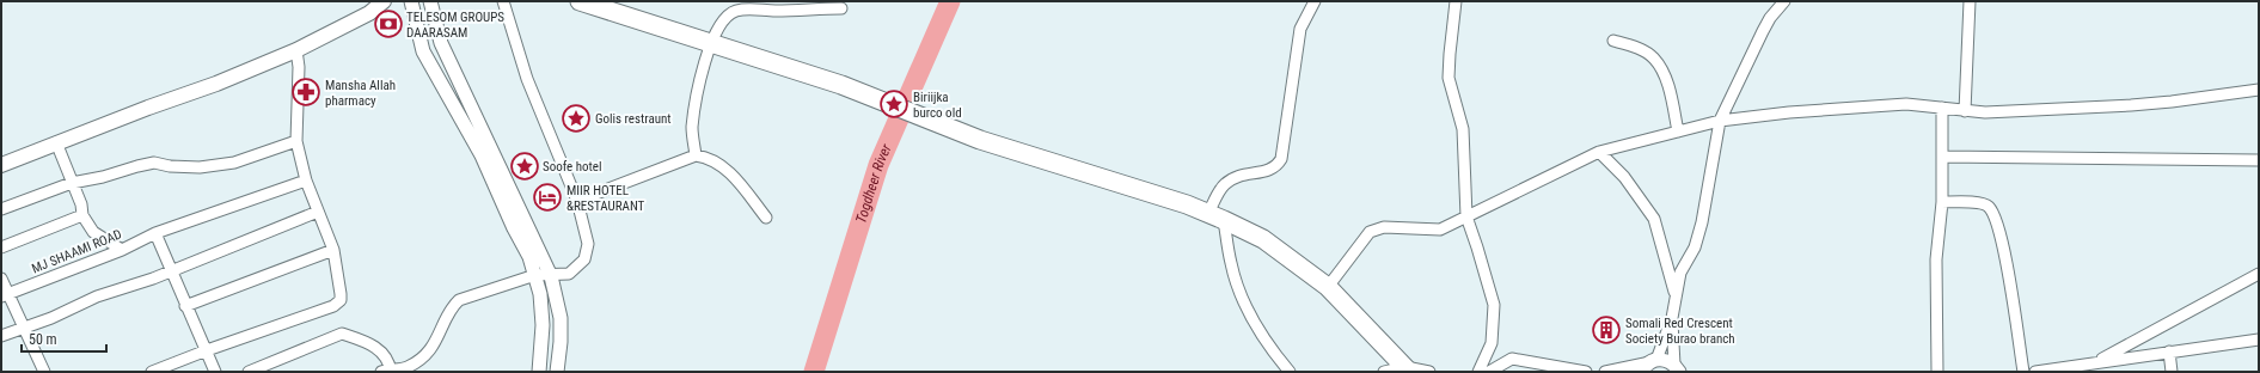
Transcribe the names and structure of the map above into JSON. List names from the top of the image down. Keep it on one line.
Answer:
{"streets":{"street":["MJ SHAAMI ROAD"]},"water":["Togdheer River"],"places":{"bank":["TELESOM GROUPS DAARASAM"],"pharmacy":["Mansha Allah pharmacy"],"place":["Biriijka burco old","Golis restraunt","Soofe hotel"],"hotel":["MIIR HOTEL &RESTAURANT"],"building":["Somali Red Crescent Society Burao branch"]},"scale_bar":"50 m"}
